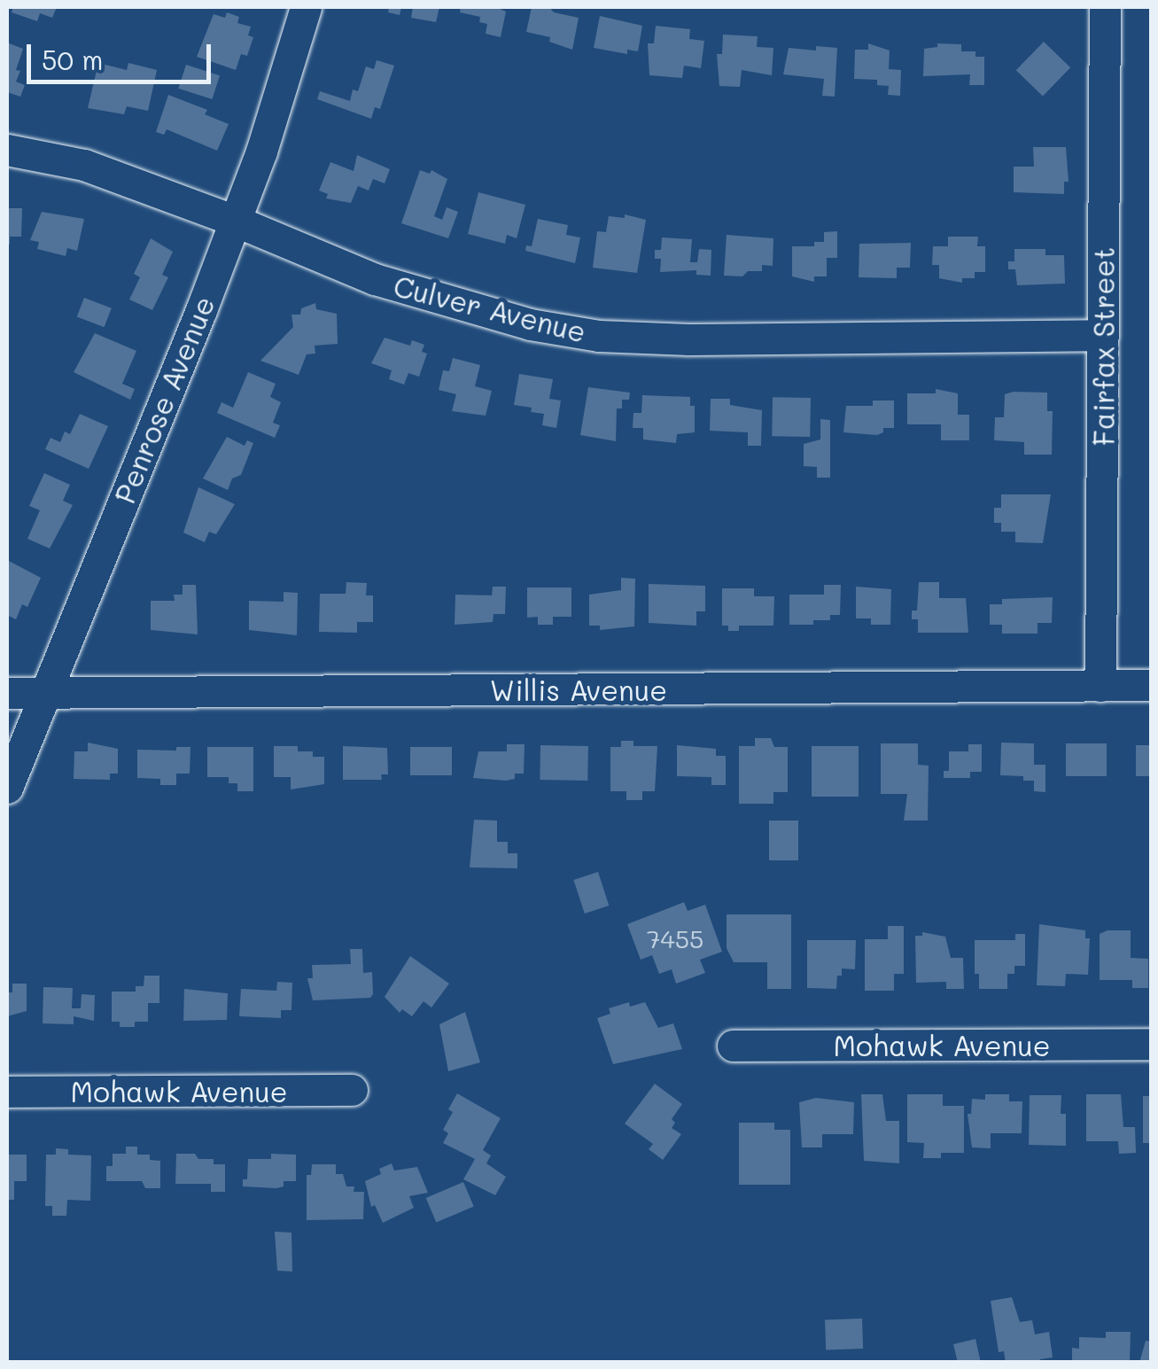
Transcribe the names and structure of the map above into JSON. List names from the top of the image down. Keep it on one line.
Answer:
{"streets":{"street":["Culver Avenue","Fairfax Street","Penrose Avenue","Willis Avenue","Mohawk Avenue"]},"crossings":[["Culver Avenue","Fairfax Street"],["Culver Avenue","Penrose Avenue"],["Fairfax Street","Willis Avenue"],["Penrose Avenue","Willis Avenue"]],"house_numbers":["7455"],"scale_bar":"50 m"}
